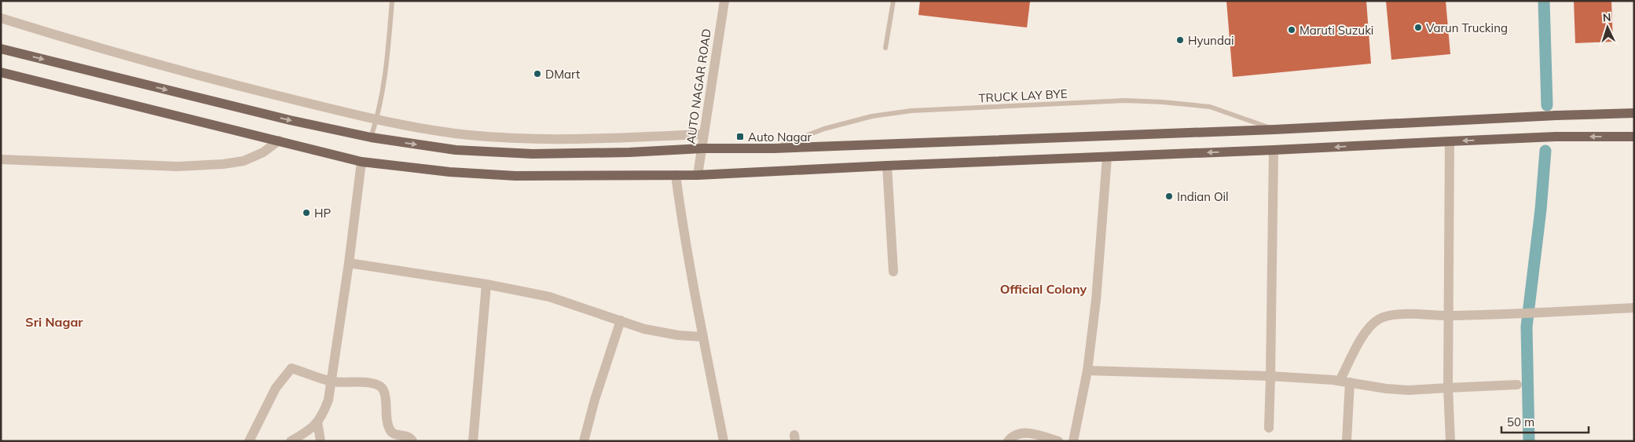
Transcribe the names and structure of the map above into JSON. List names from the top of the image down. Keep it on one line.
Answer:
{"streets":{"street":["AUTO NAGAR ROAD"],"lane":["TRUCK LAY BYE"]},"districts":["Official Colony","Sri Nagar"],"places":{"other":["Varun Trucking","Maruti Suzuki","Hyundai","DMart","Indian Oil","HP"],"transit":["Auto Nagar"]},"scale_bar":"50 m","north":"top"}
